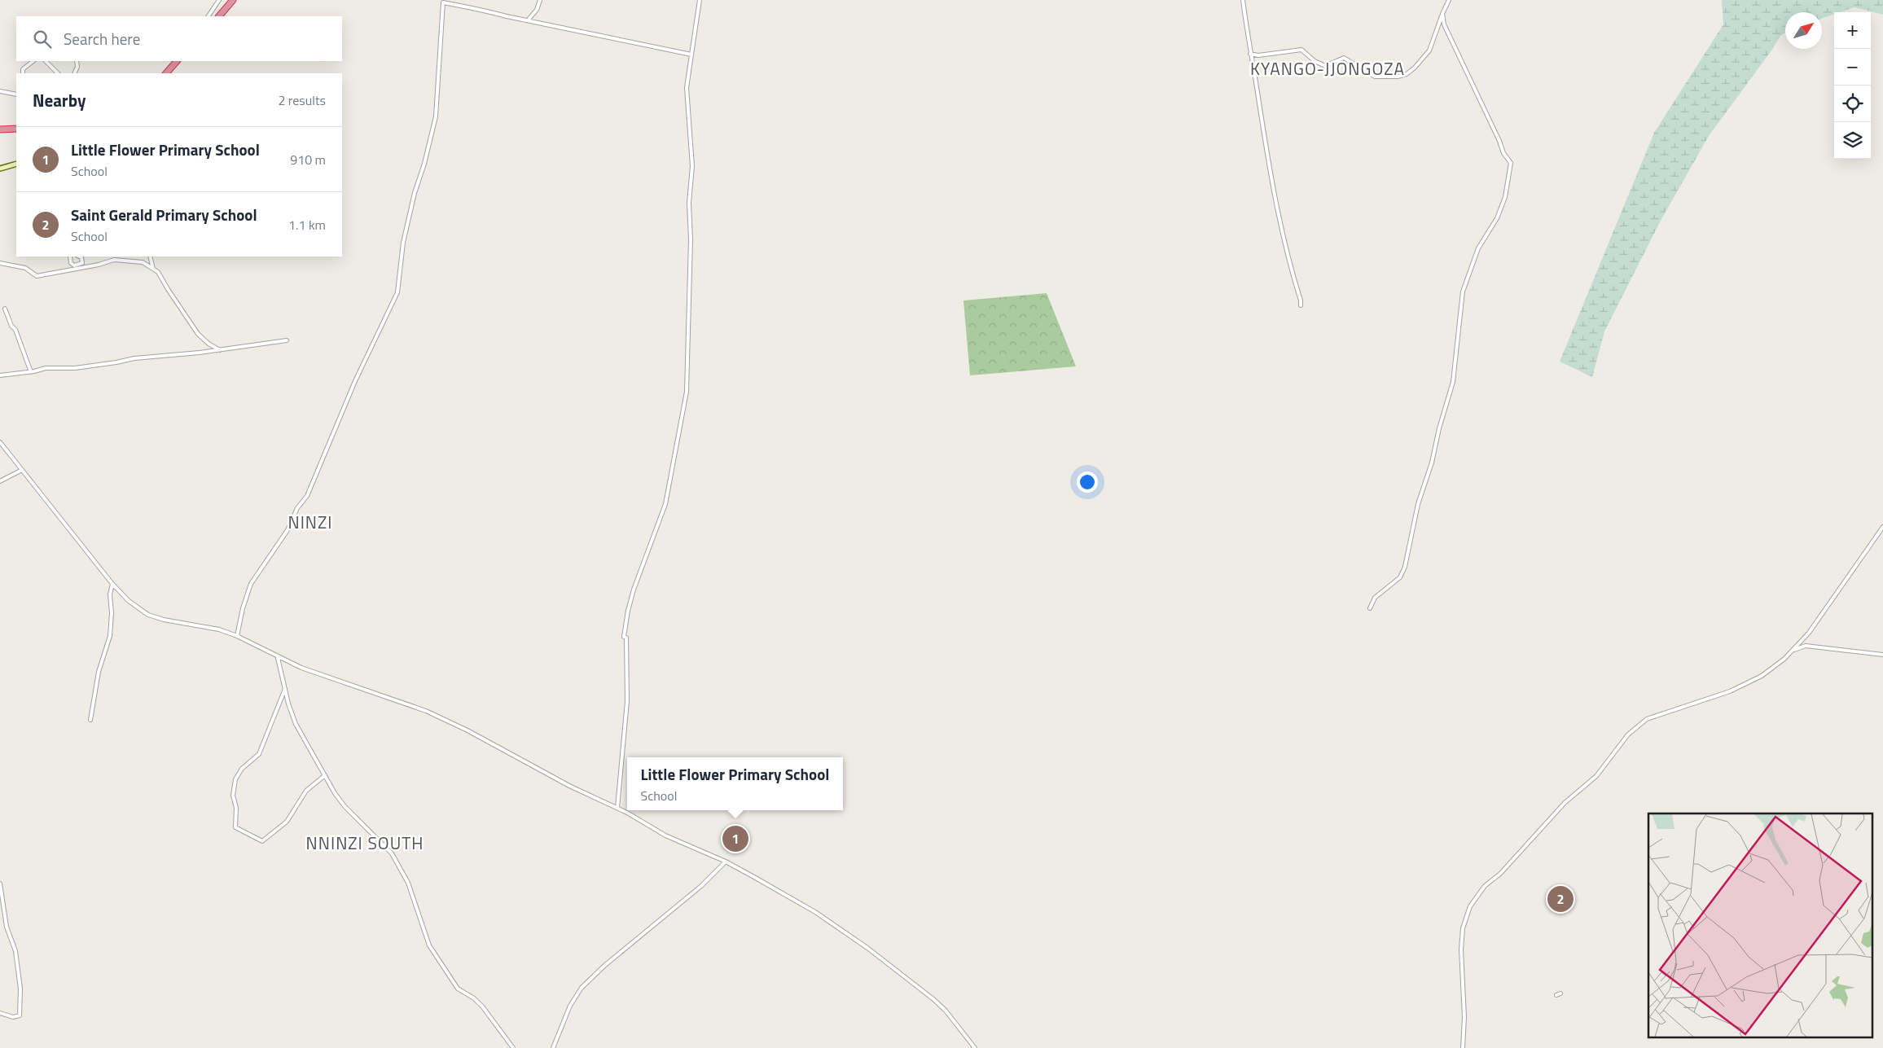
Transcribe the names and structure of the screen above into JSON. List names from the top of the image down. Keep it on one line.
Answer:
{"districts":["KYANGO-JJONGOZA","NINZI","NNINZI SOUTH"],"north":"top right","page":{"map_buttons":["+","−"],"search":"Search here","heading":["Nearby","2 results"],"list":[{"mark":"1","name":"Little Flower Primary School","note":"School","value":"910 m"},{"mark":"2","name":"Saint Gerald Primary School","note":"School","value":"1.1 km"}],"popup":["Little Flower Primary School","School"],"pins":["1","2"]}}
